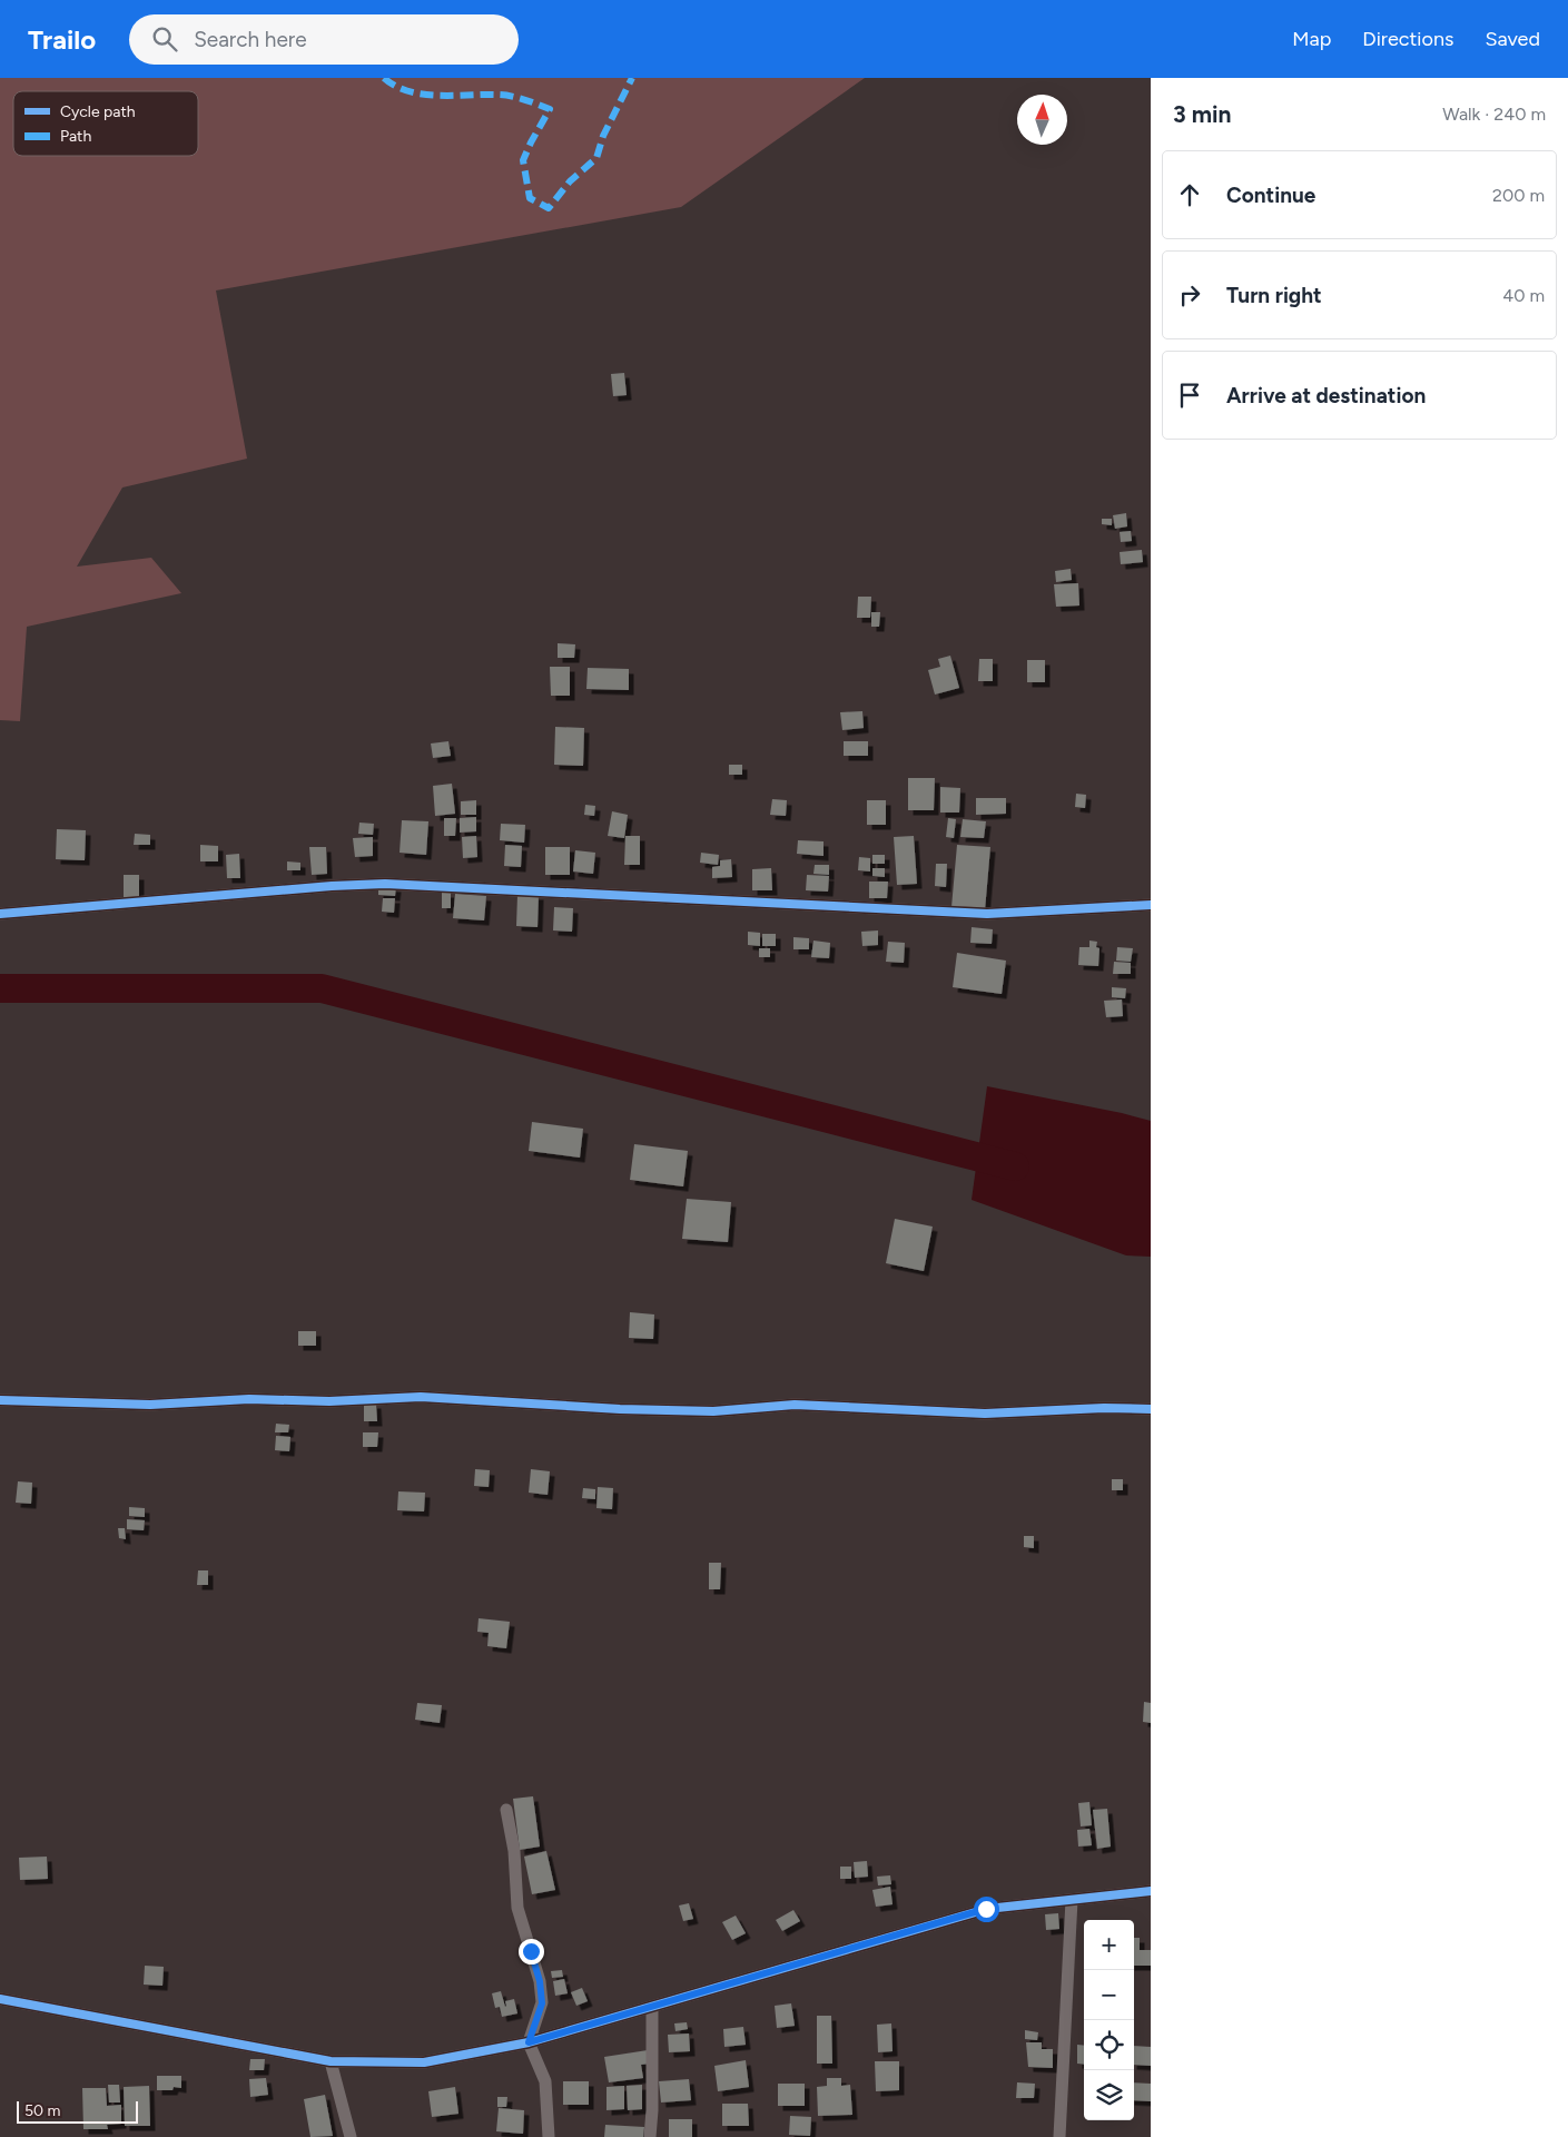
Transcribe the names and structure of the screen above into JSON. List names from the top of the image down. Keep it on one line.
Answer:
{"legend":["Cycle path","Path"],"scale_bar":"50 m","north":"top","page":{"header":"Trailo","search":"Search here","nav":["Map","Directions","Saved"],"heading":["3 min","Walk · 240 m"],"list":[["Continue","200 m"],["Turn right","40 m"],"Arrive at destination"],"map_buttons":["+","−"],"scale":"50 m"}}
